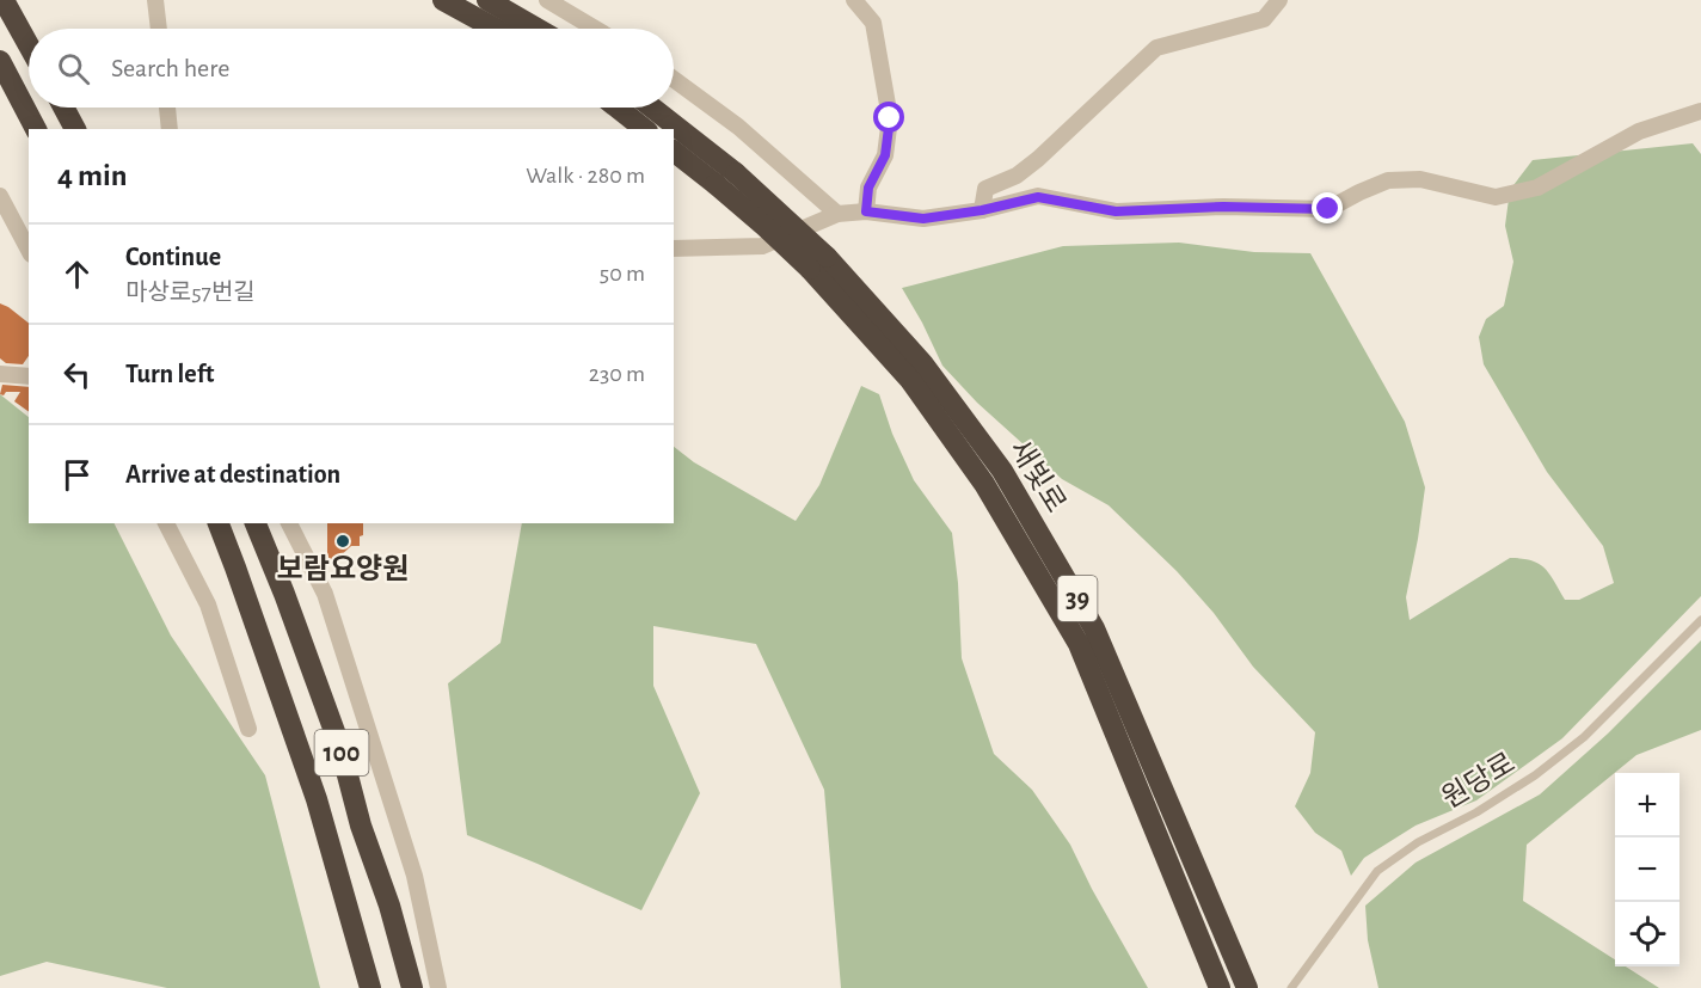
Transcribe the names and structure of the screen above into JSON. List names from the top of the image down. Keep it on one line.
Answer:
{"streets":{"highway":["새빛로","39","100"],"lane":["원당로"]},"places":["보람요양원"],"page":{"search":"Search here","heading":["4 min","Walk · 280 m"],"list":[["Continue","마상로57번길","50 m"],["Turn left","230 m"],"Arrive at destination"],"map_buttons":["+","−"]}}
